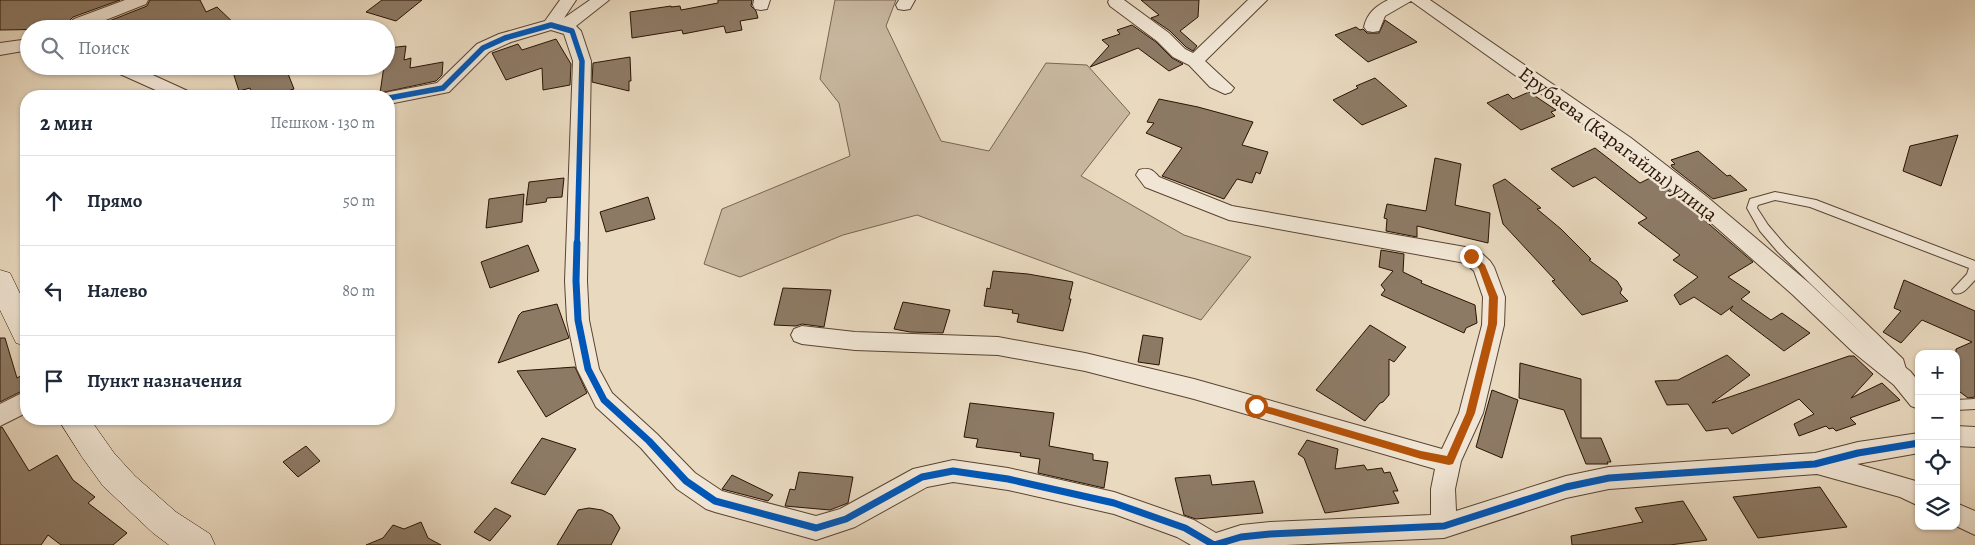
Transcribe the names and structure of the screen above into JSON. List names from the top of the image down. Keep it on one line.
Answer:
{"streets":{"street":["Ерубаева (Карагайлы) улица"]},"page":{"search":"Поиск","heading":["2 мин","Пешком · 130 m"],"list":[["Прямо","50 m"],["Налево","80 m"],"Пункт назначения"],"map_buttons":["+","−"]}}
